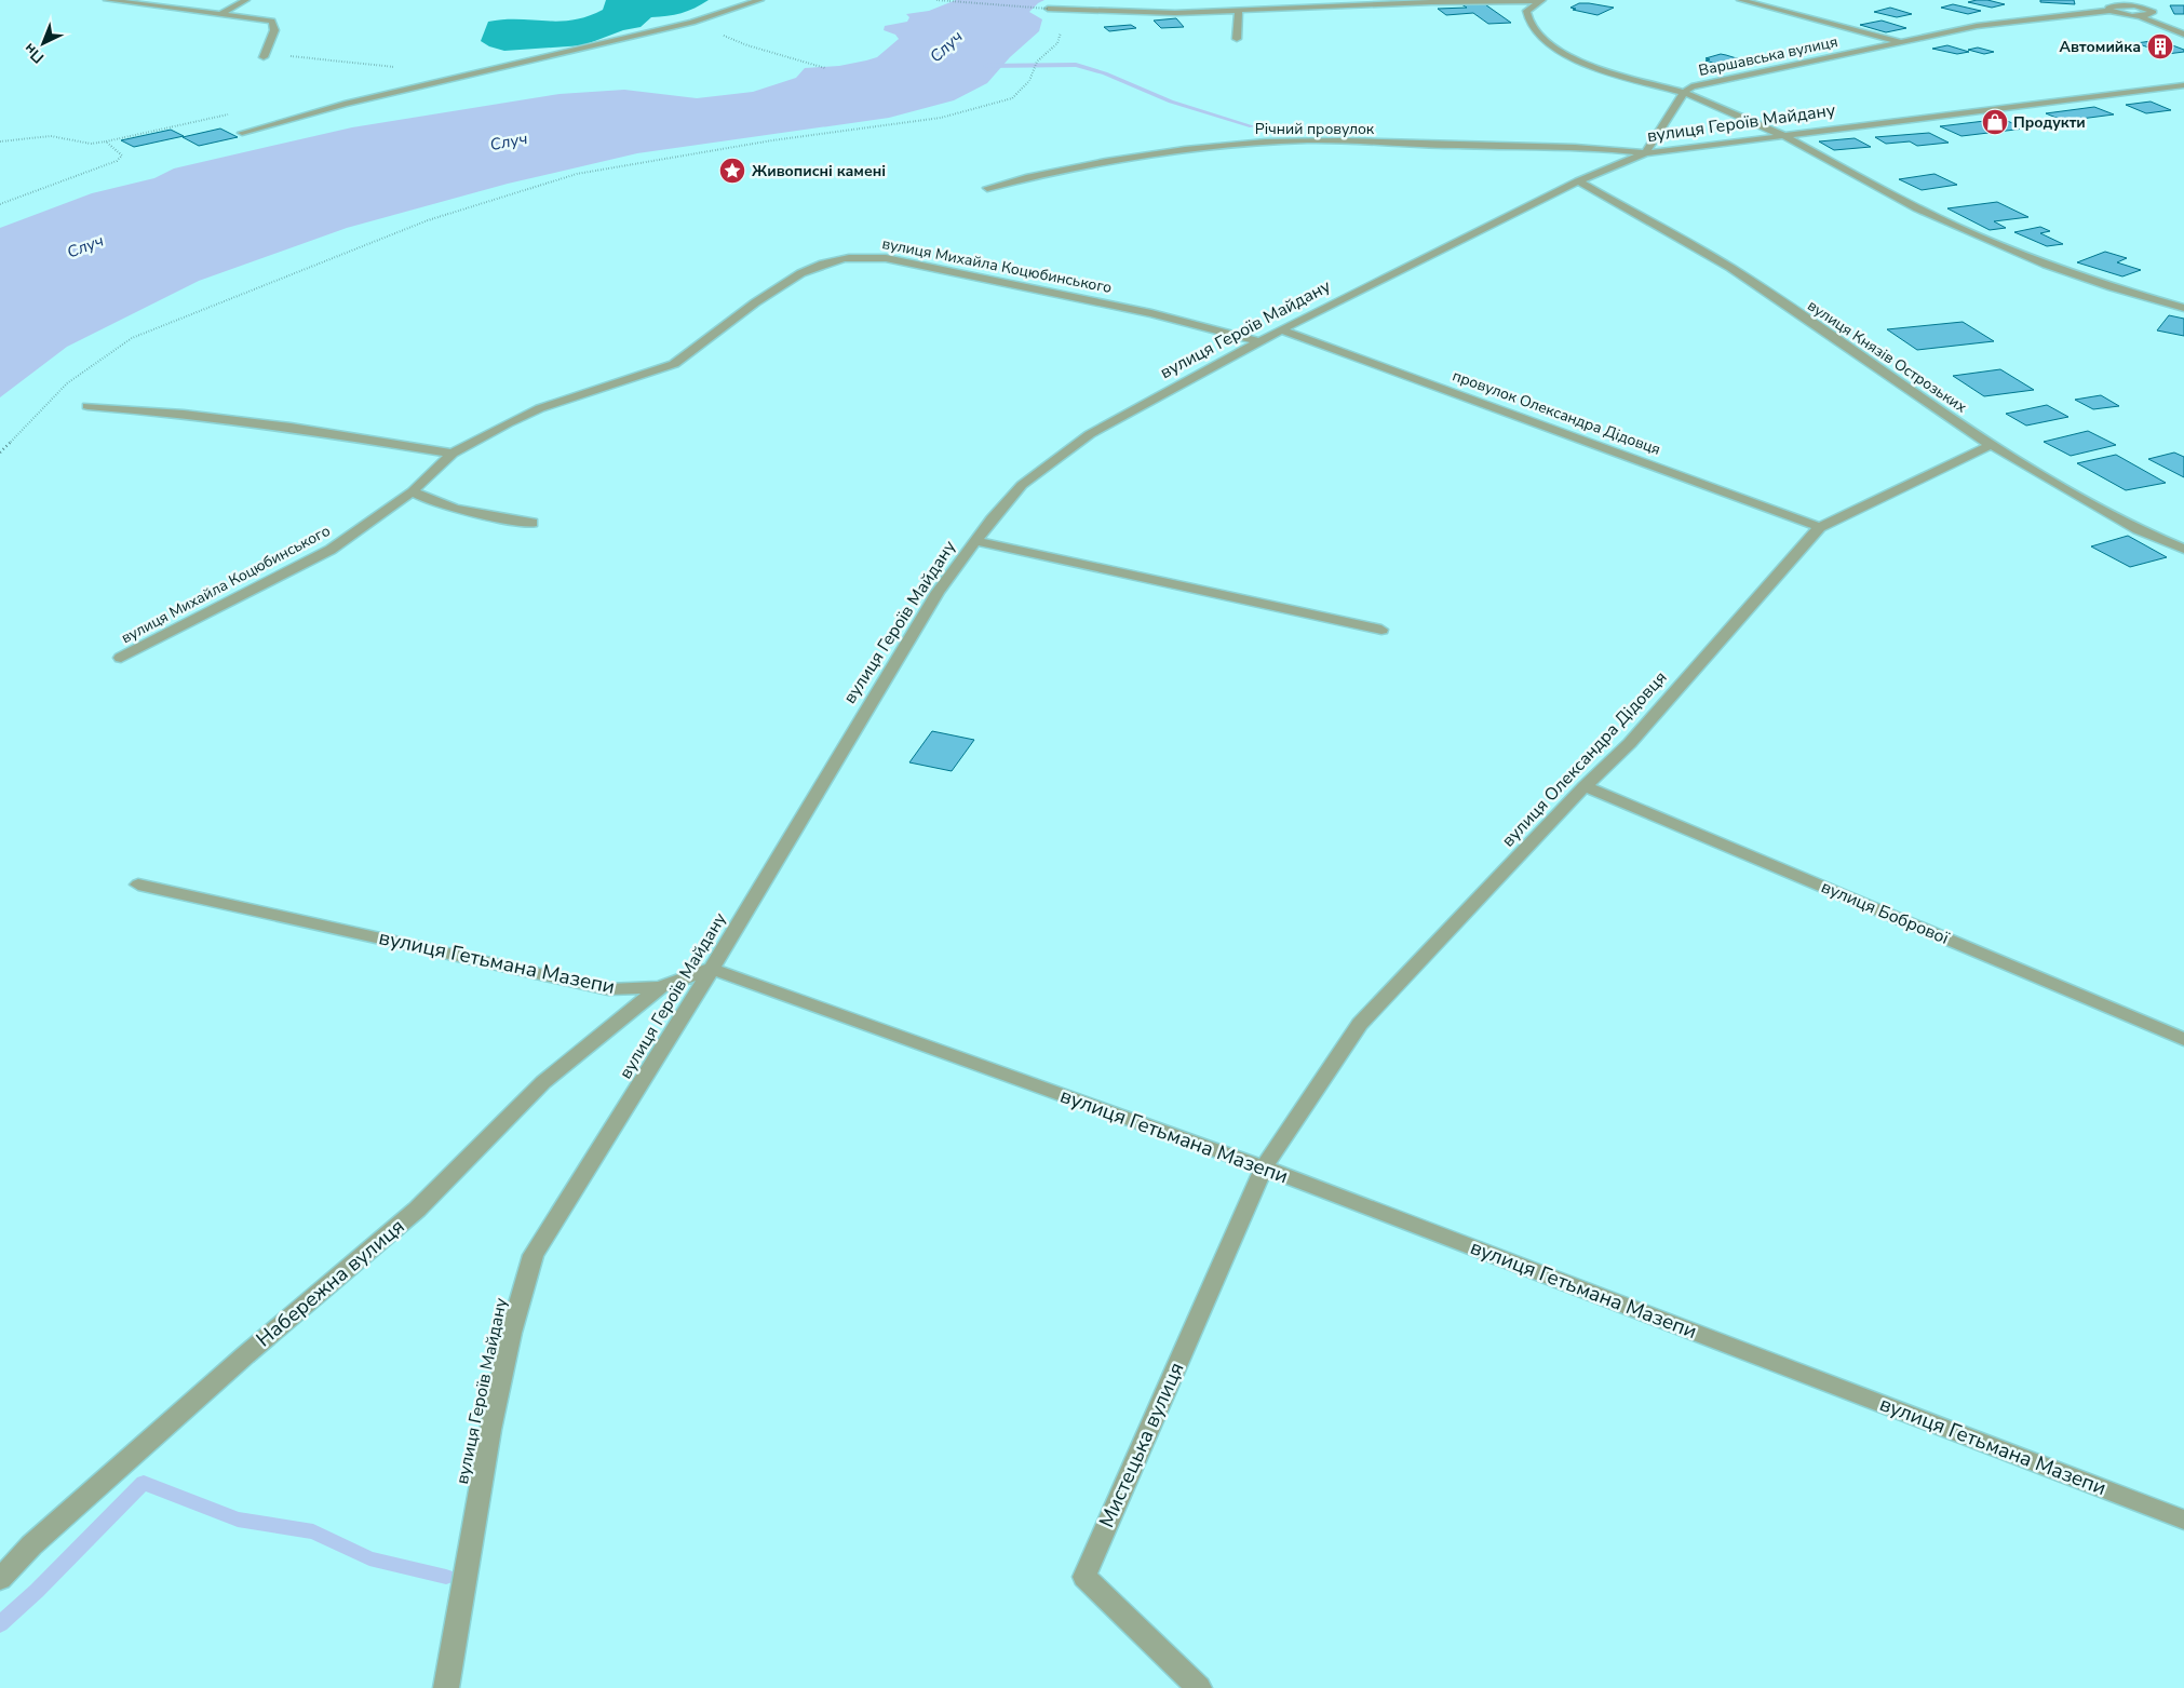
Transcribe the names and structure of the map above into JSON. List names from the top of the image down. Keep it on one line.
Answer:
{"streets":{"street":["Варшавська вулиця","вулиця Героїв Майдану","Річний провулок","вулиця Михайла Коцюбинського","вулиця Князів Острозьких","провулок Олександра Дідовця","вулиця Олександра Дідовця","вулиця Бобрової","вулиця Гетьмана Мазепи","Набережна вулиця","Мистецька вулиця"]},"crossings":[["Варшавська вулиця","вулиця Героїв Майдану"],["Варшавська вулиця","Річний провулок"],["вулиця Героїв Майдану","Річний провулок"],["вулиця Героїв Майдану","вулиця Михайла Коцюбинського"],["вулиця Героїв Майдану","вулиця Князів Острозьких"],["вулиця Героїв Майдану","провулок Олександра Дідовця"],["вулиця Героїв Майдану","вулиця Гетьмана Мазепи"],["вулиця Князів Острозьких","вулиця Олександра Дідовця"],["провулок Олександра Дідовця","вулиця Олександра Дідовця"],["вулиця Олександра Дідовця","вулиця Бобрової"],["вулиця Олександра Дідовця","вулиця Гетьмана Мазепи"],["вулиця Олександра Дідовця","Мистецька вулиця"],["вулиця Гетьмана Мазепи","Набережна вулиця"],["вулиця Гетьмана Мазепи","Мистецька вулиця"]],"water":["Случ"],"places":{"building":["Автомийка"],"shop":["Продукти"],"place":["Живописні камені"]},"north":"bottom left"}
